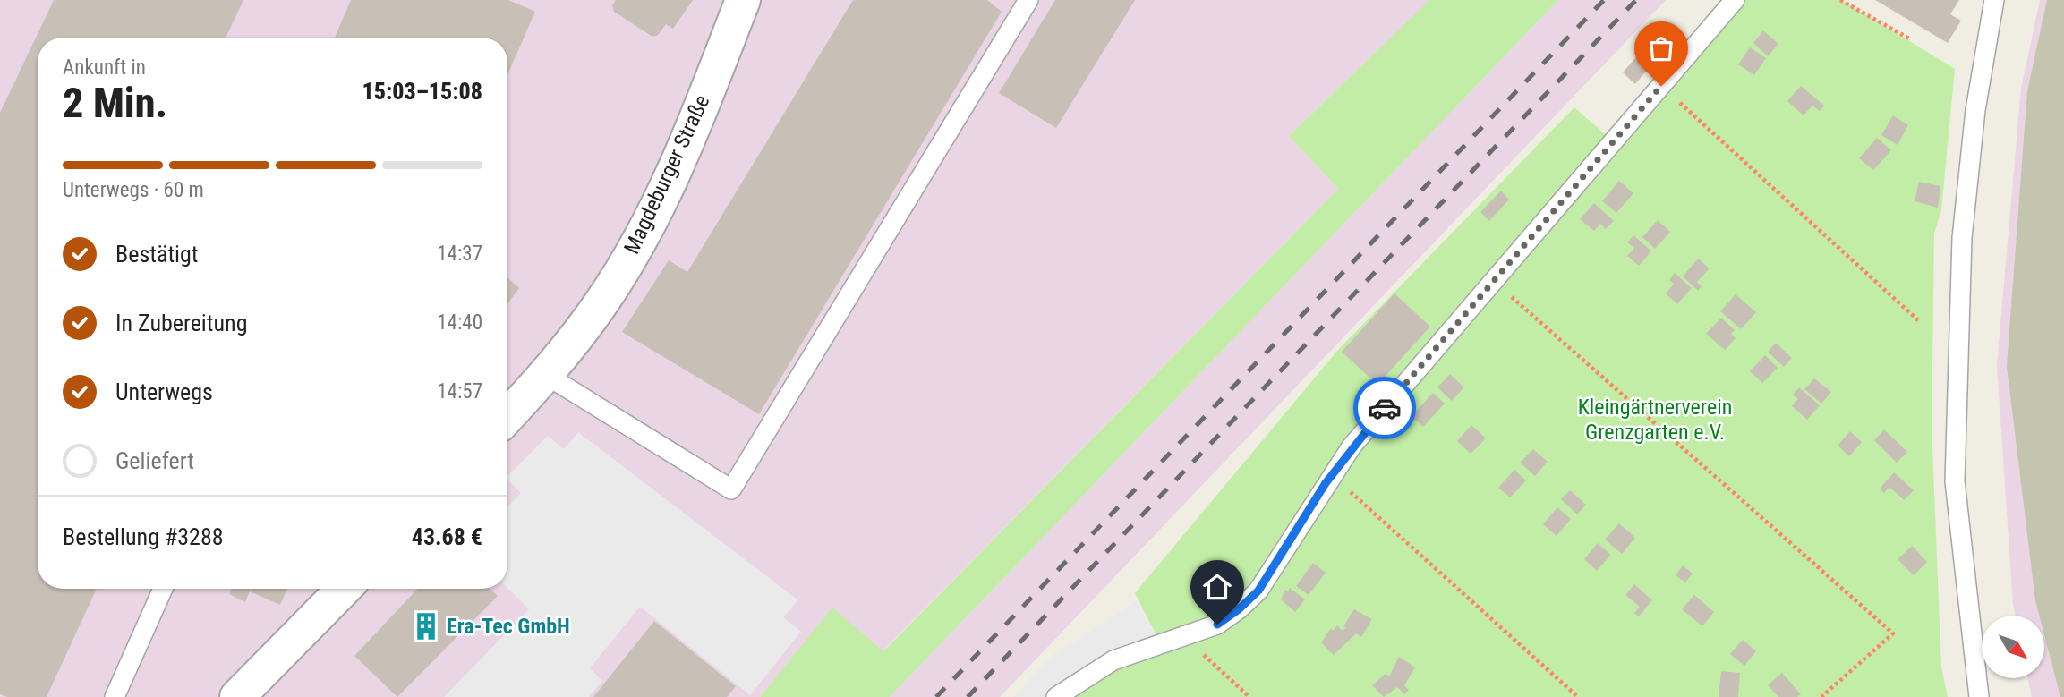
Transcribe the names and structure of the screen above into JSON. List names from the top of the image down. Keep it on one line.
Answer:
{"streets":{"street":["Magdeburger Straße"]},"parks":["Kleingärtnerverein Grenzgarten e.V."],"places":{"building":["Era-Tec GmbH"]},"north":"bottom right","page":{"heading":["2 Min.","Ankunft in","15:03–15:08"],"panel":["Bestellung #3288","43.68 €"],"bar":"Unterwegs · 60 m","list":[["Bestätigt","14:37"],["In Zubereitung","14:40"],["Unterwegs","14:57"],"Geliefert"]}}
